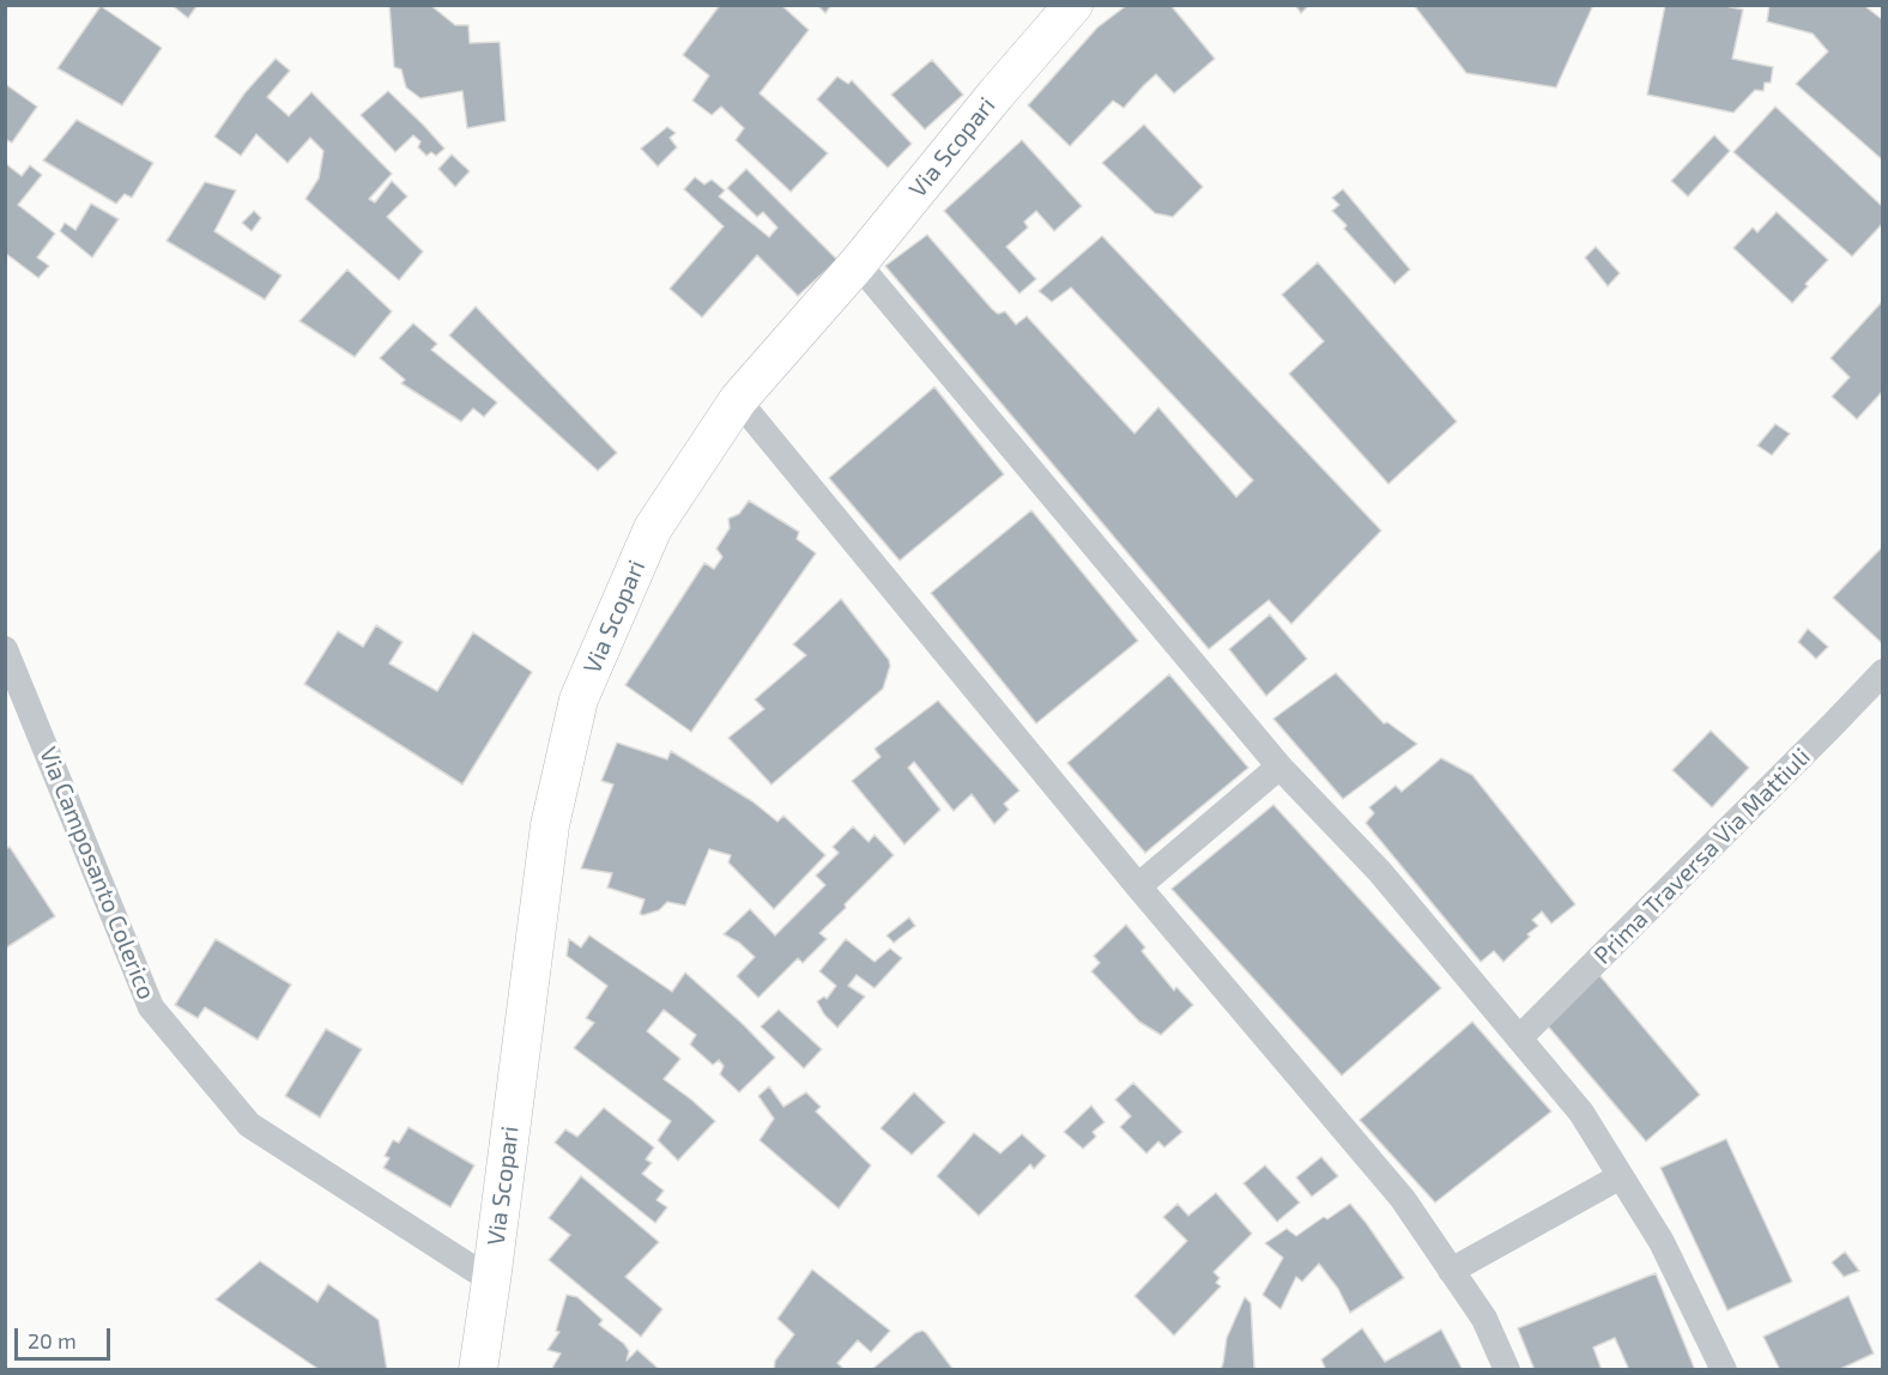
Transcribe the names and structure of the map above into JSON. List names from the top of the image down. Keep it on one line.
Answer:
{"streets":{"street":["Via Scopari","Prima Traversa Via Mattiuli","Via Camposanto Colerico"]},"crossings":[["Via Scopari","Via Camposanto Colerico"]],"scale_bar":"20 m"}
